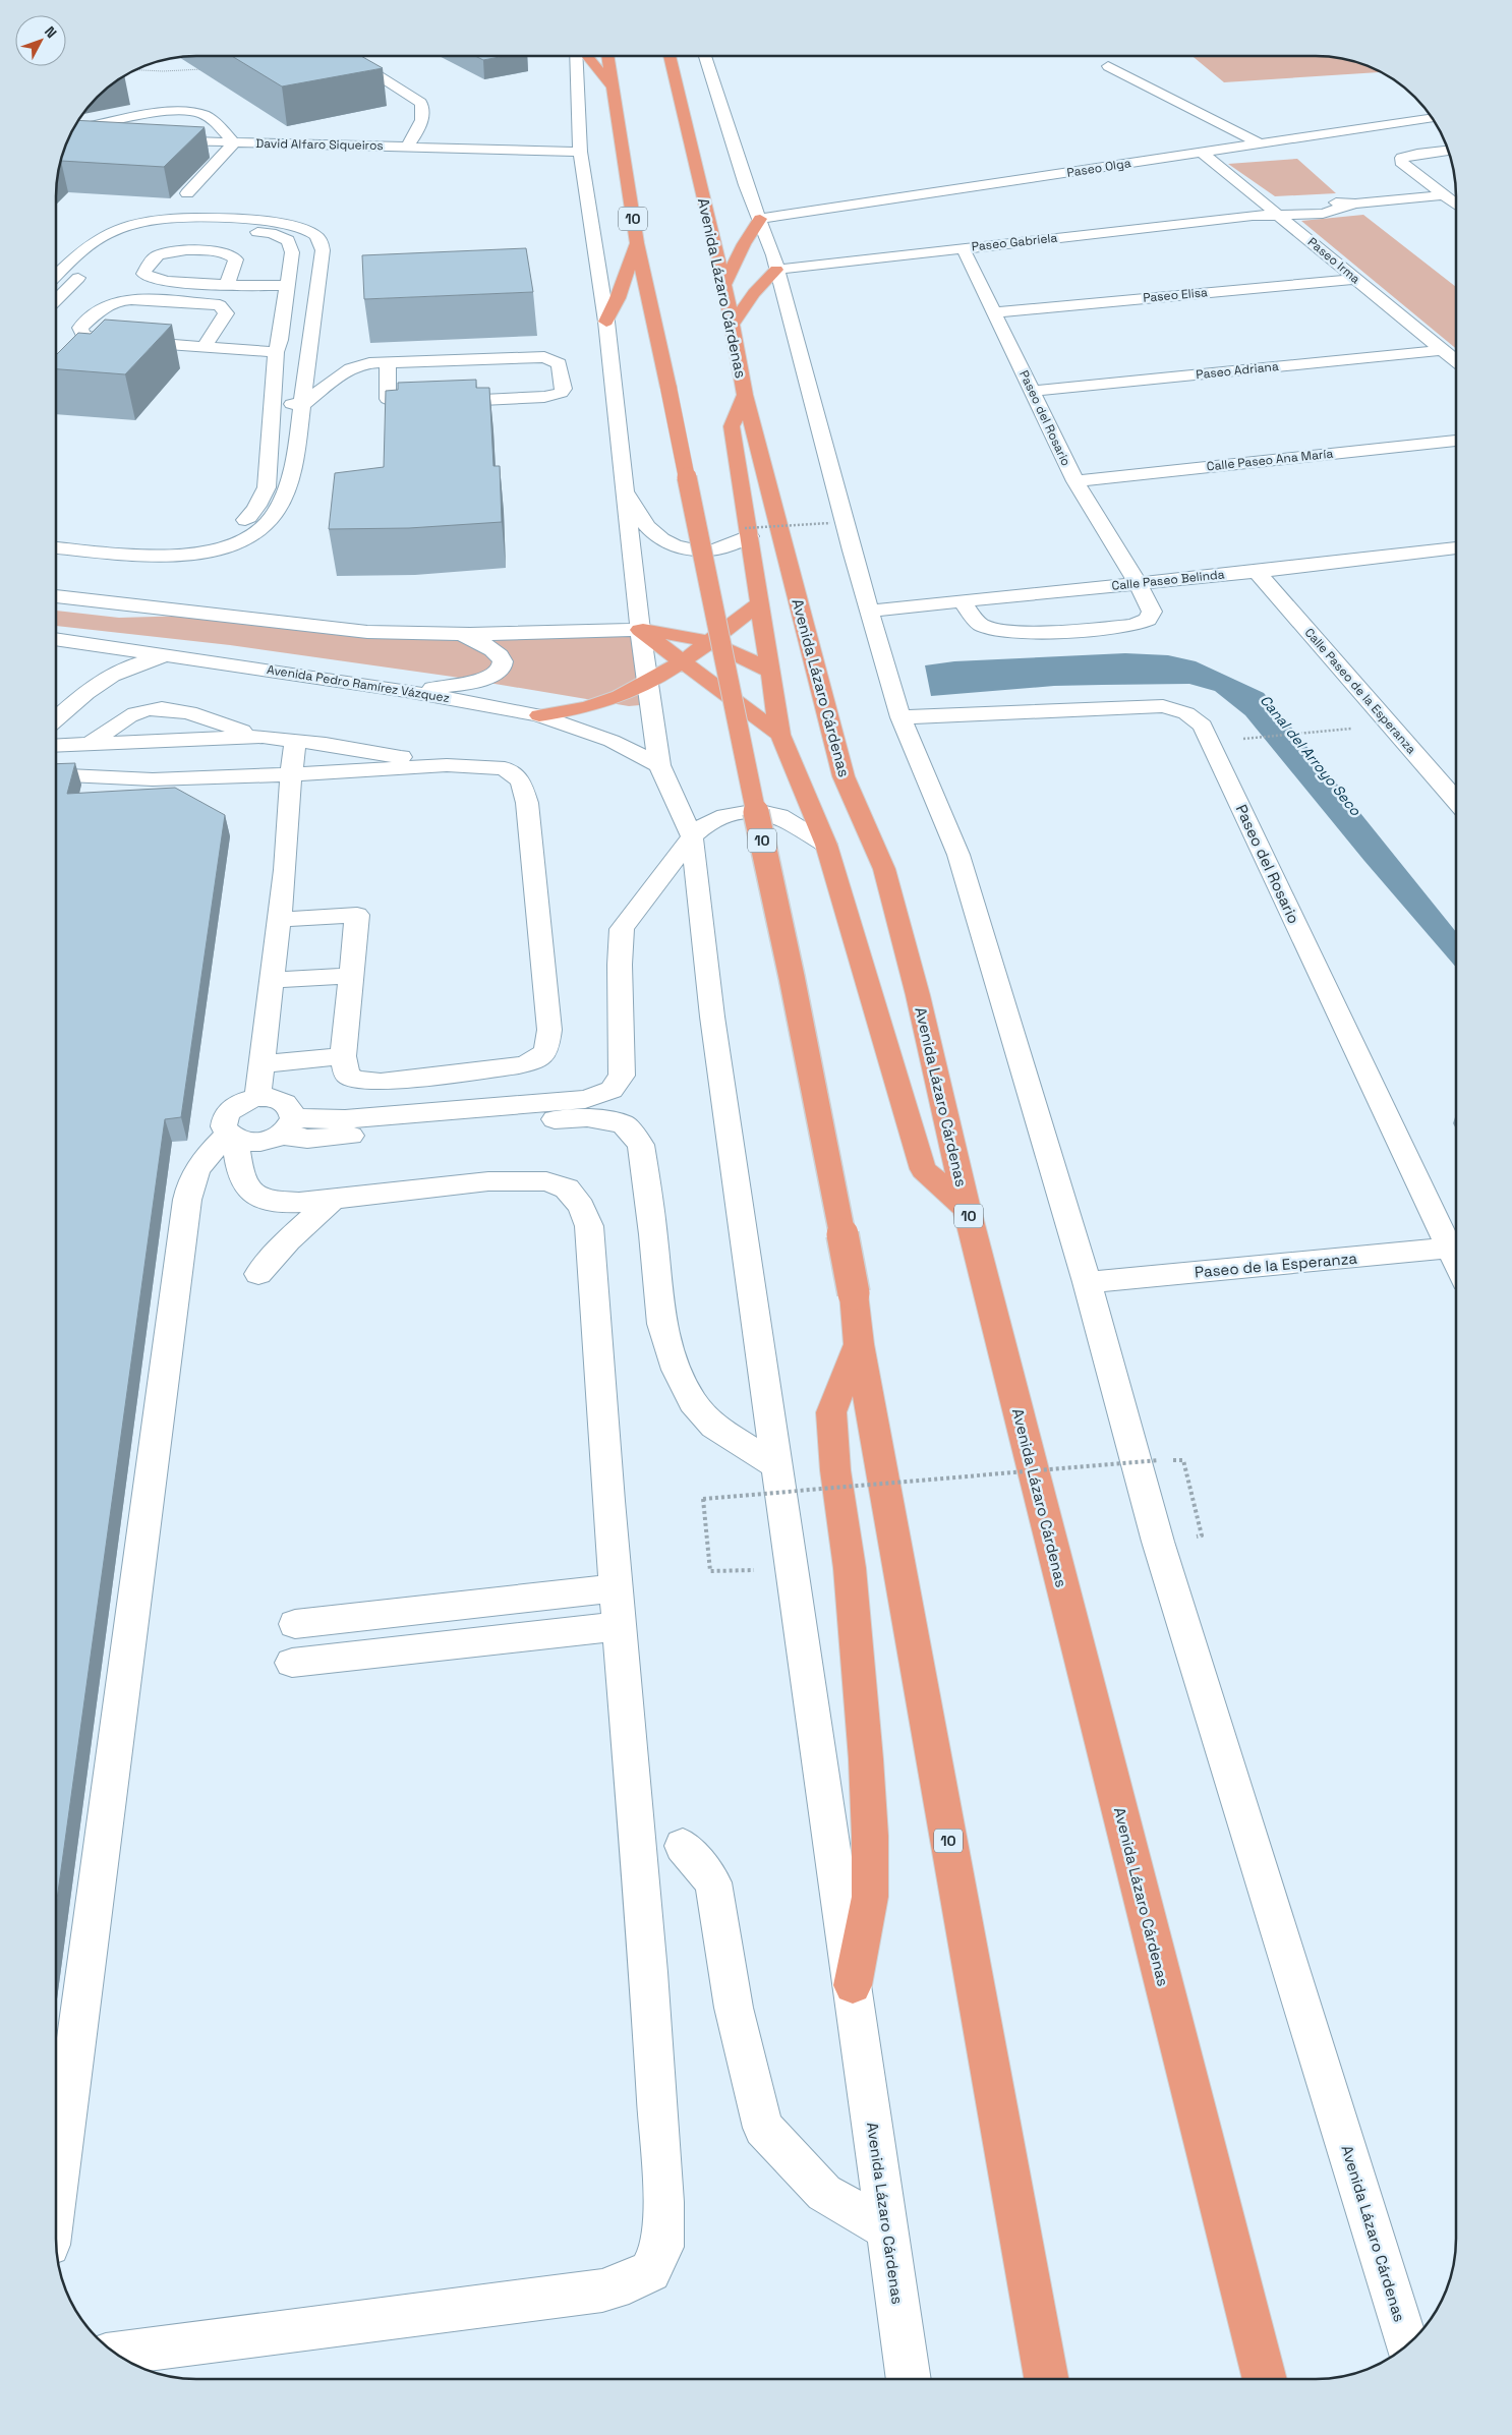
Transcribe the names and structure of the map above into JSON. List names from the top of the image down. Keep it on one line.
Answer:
{"streets":{"highway":["10","Avenida Lázaro Cárdenas"],"street":["David Alfaro Siqueiros","Paseo Olga","Paseo Gabriela","Paseo Irma","Paseo Elisa","Paseo Adriana","Paseo del Rosario","Calle Paseo Ana María","Calle Paseo Belinda","Avenida Pedro Ramírez Vázquez","Calle Paseo de la Esperanza","Paseo de la Esperanza"]},"crossings":[["David Alfaro Siqueiros","Avenida Lázaro Cárdenas"],["Paseo Olga","Paseo Irma"],["Paseo Olga","Avenida Lázaro Cárdenas"],["Paseo Gabriela","Paseo Irma"],["Paseo Gabriela","Avenida Lázaro Cárdenas"],["Paseo Gabriela","Paseo del Rosario"],["Paseo Irma","Paseo Elisa"],["Paseo Irma","Paseo Adriana"],["Avenida Lázaro Cárdenas","Paseo del Rosario"],["Avenida Lázaro Cárdenas","Calle Paseo Belinda"],["Avenida Lázaro Cárdenas","Avenida Pedro Ramírez Vázquez"],["Avenida Lázaro Cárdenas","Paseo de la Esperanza"],["Paseo Elisa","Paseo del Rosario"],["Paseo Adriana","Paseo del Rosario"],["Paseo del Rosario","Calle Paseo Ana María"],["Paseo del Rosario","Calle Paseo Belinda"],["Calle Paseo Belinda","Calle Paseo de la Esperanza"]],"water":["Canal del Arroyo Seco"],"north":"top right"}
